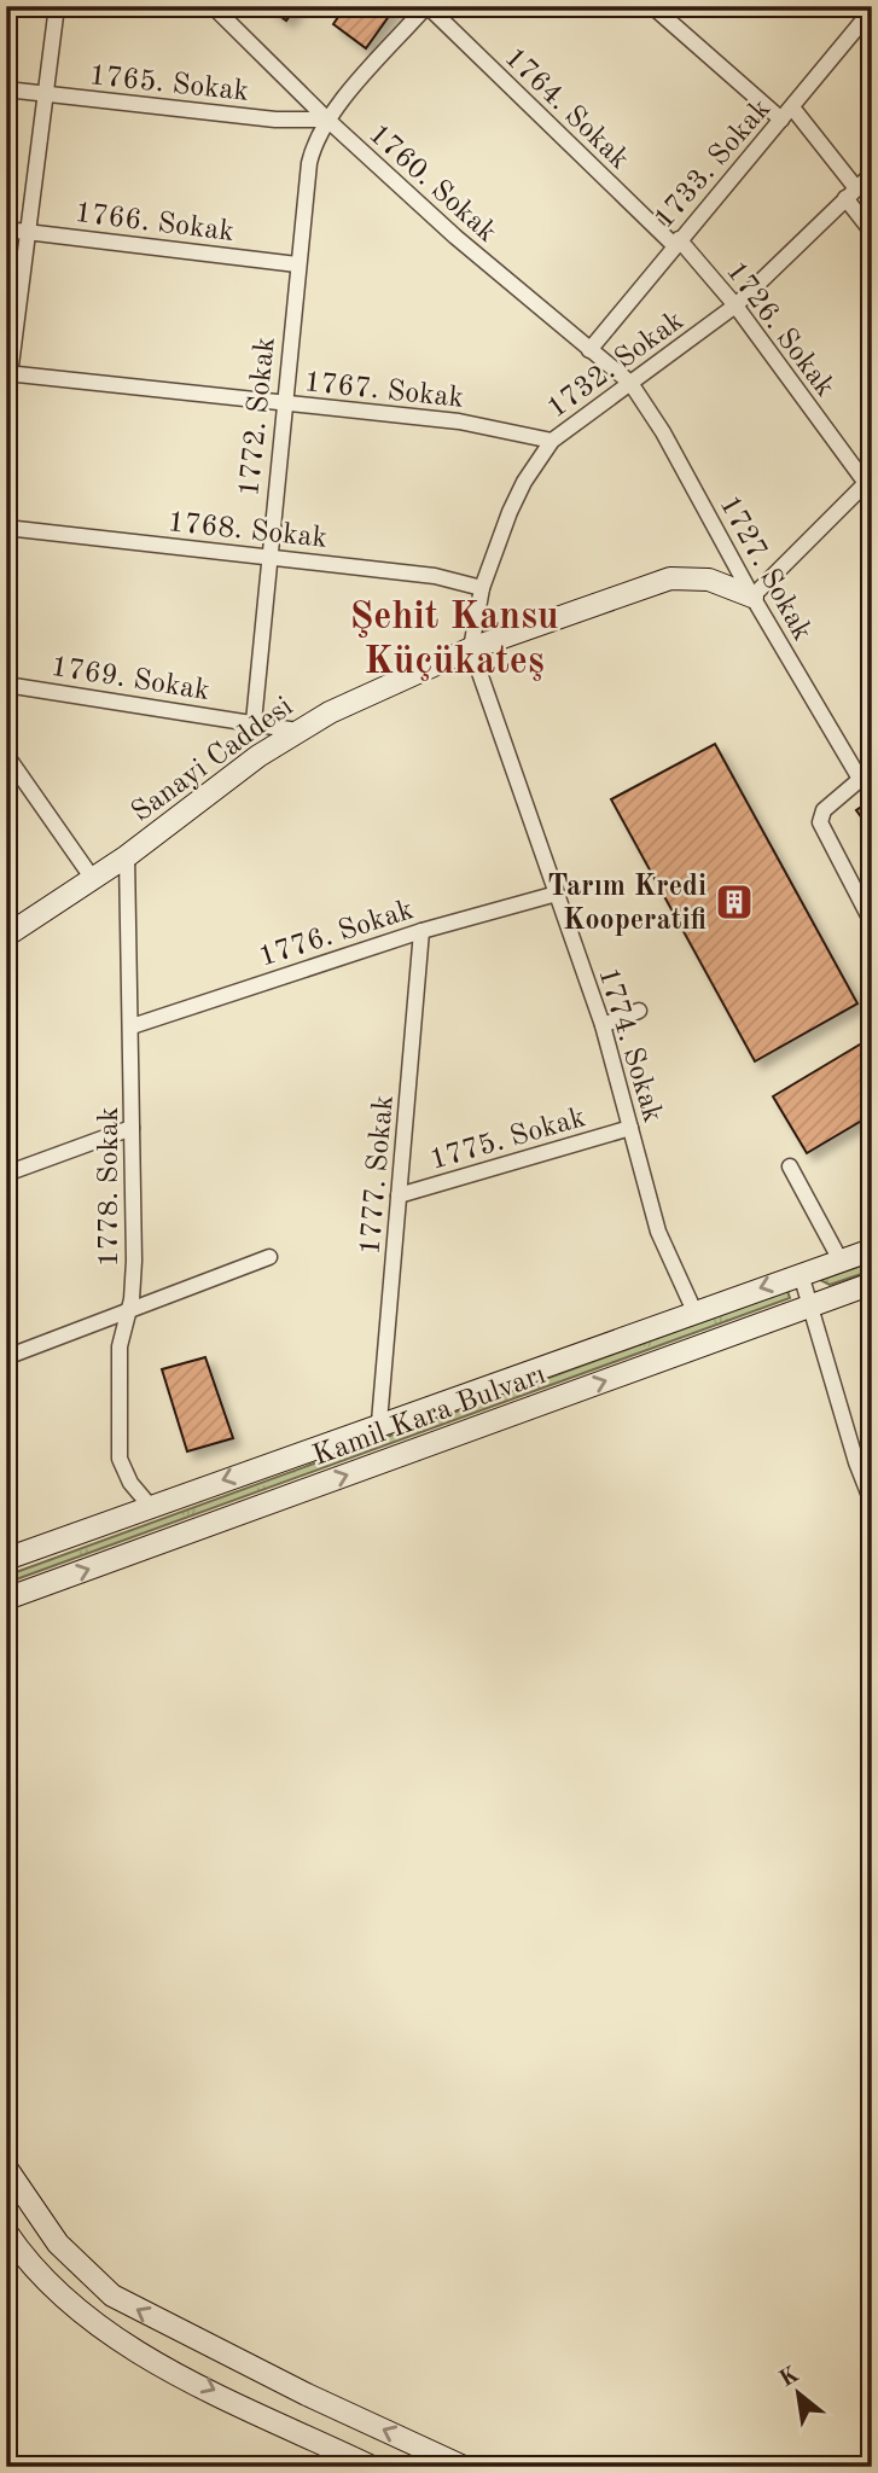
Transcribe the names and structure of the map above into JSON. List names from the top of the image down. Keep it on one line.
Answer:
{"streets":{"main road":["Sanayi Caddesi","Kamil Kara Bulvarı"],"street":["1765. Sokak","1764. Sokak","1733. Sokak","1760. Sokak","1766. Sokak","1726. Sokak","1732. Sokak","1767. Sokak","1772. Sokak","1768. Sokak","1727. Sokak","1769. Sokak","1776. Sokak","1774. Sokak","1775. Sokak","1777. Sokak","1778. Sokak"]},"crossings":[["1765. Sokak","1760. Sokak"],["1765. Sokak","1772. Sokak"],["1764. Sokak","1733. Sokak"],["1764. Sokak","1726. Sokak"],["1764. Sokak","1772. Sokak"],["1733. Sokak","1760. Sokak"],["1733. Sokak","1726. Sokak"],["1760. Sokak","1732. Sokak"],["1760. Sokak","1772. Sokak"],["1760. Sokak","1727. Sokak"],["1766. Sokak","1772. Sokak"],["1726. Sokak","1732. Sokak"],["1732. Sokak","1767. Sokak"],["1732. Sokak","1768. Sokak"],["1732. Sokak","1727. Sokak"],["1732. Sokak","Sanayi Caddesi"],["1732. Sokak","1774. Sokak"],["1767. Sokak","1772. Sokak"],["1772. Sokak","1768. Sokak"],["1772. Sokak","1769. Sokak"],["1727. Sokak","Sanayi Caddesi"],["1769. Sokak","Sanayi Caddesi"],["Sanayi Caddesi","1774. Sokak"],["Sanayi Caddesi","1778. Sokak"],["1776. Sokak","1774. Sokak"],["1776. Sokak","1777. Sokak"],["1776. Sokak","1778. Sokak"],["1774. Sokak","1775. Sokak"],["1774. Sokak","Kamil Kara Bulvarı"],["1775. Sokak","1777. Sokak"],["1777. Sokak","Kamil Kara Bulvarı"],["1778. Sokak","Kamil Kara Bulvarı"]],"districts":["Şehit Kansu Küçükateş"],"places":{"building":["Tarım Kredi Kooperatifi"]},"north":"top left"}
